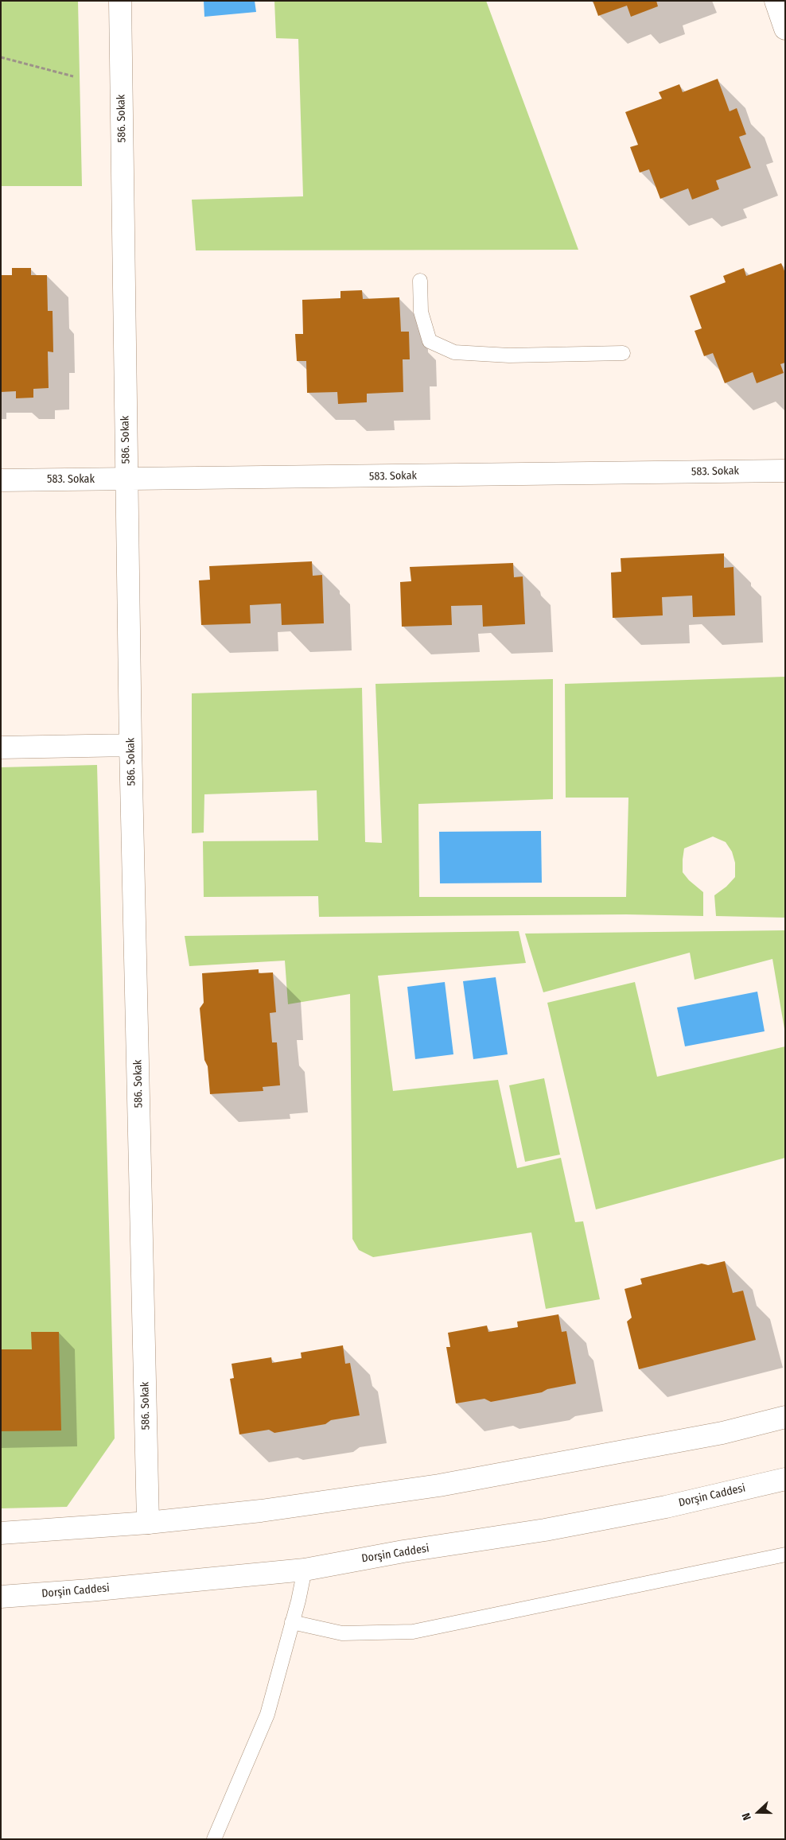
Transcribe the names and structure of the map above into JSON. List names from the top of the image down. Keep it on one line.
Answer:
{"streets":{"street":["586. Sokak","583. Sokak","Dorşin Caddesi"]},"crossings":[["586. Sokak","583. Sokak"]],"north":"left"}
